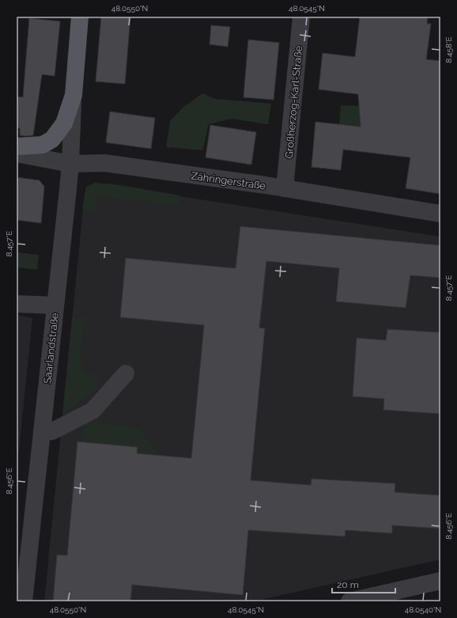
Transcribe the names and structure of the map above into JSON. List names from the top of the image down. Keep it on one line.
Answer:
{"streets":{"street":["Großherzog-Karl-Straße","Zähringerstraße","Saarlandstraße"]},"crossings":[["Großherzog-Karl-Straße","Zähringerstraße"],["Zähringerstraße","Saarlandstraße"]],"scale_bar":"20 m","coordinates":["48.0550°N","48.0545°N","8.458°E","8.457°E","8.456°E","48.0540°N"]}
